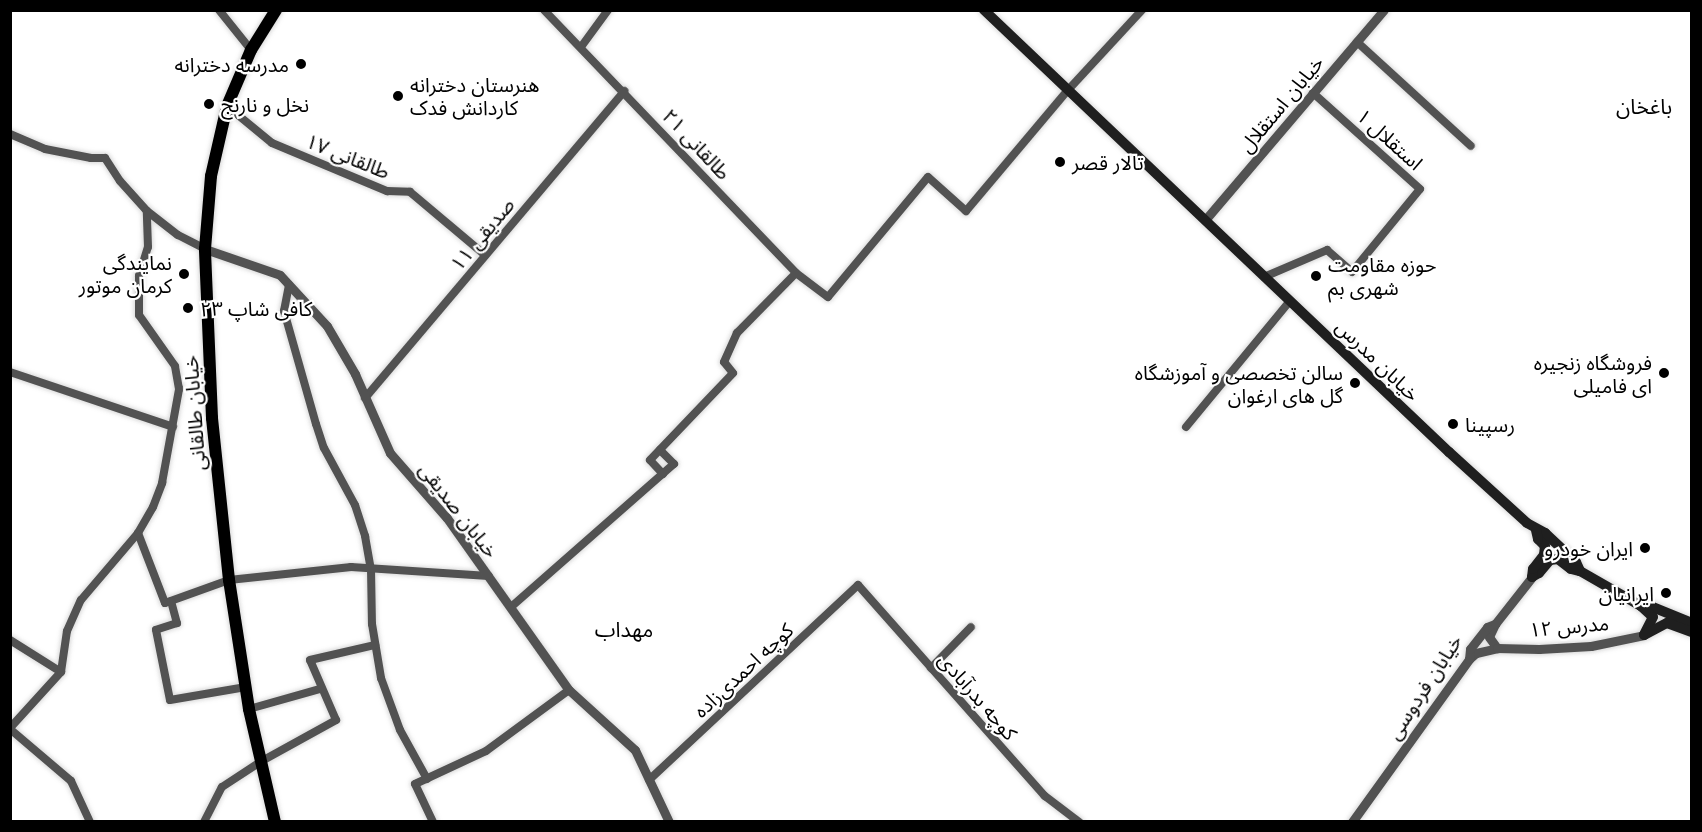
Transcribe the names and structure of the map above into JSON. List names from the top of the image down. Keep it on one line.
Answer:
{"streets":{"main road":["خیابان مدرس","خیابان طالقانی"],"street":["خیابان استقلال","استقلال ۱","طالقانی ۲۱","طالقانی ۱۷","صدیقی ۱۱","خیابان صدیقی","مدرس ۱۲","کوچه احمدی‌زاده","خیابان فردوسی","کوچه بدرآبادی"]},"crossings":[["خیابان استقلال","استقلال ۱"],["خیابان استقلال","خیابان مدرس"],["استقلال ۱","خیابان مدرس"],["طالقانی ۲۱","صدیقی ۱۱"],["طالقانی ۲۱","خیابان مدرس"],["طالقانی ۱۷","صدیقی ۱۱"],["طالقانی ۱۷","خیابان طالقانی"],["صدیقی ۱۱","خیابان صدیقی"],["خیابان طالقانی","خیابان صدیقی"],["خیابان صدیقی","کوچه احمدی‌زاده"],["کوچه احمدی‌زاده","کوچه بدرآبادی"]],"districts":["باغخان","مهداب"],"places":["مدرسه دخترانه","هنرستان دخترانه کاردانش فدک","نخل و نارنج","تالار قصر","نمایندگی کرمان موتور","حوزه مقاومت شهری بم","کافی شاپ ۲۳","فروشگاه زنجیره ای فامیلی","سالن تخصصی و آموزشگاه گل های ارغوان","رسپینا","ایران خودرو","ایرانیان"]}
